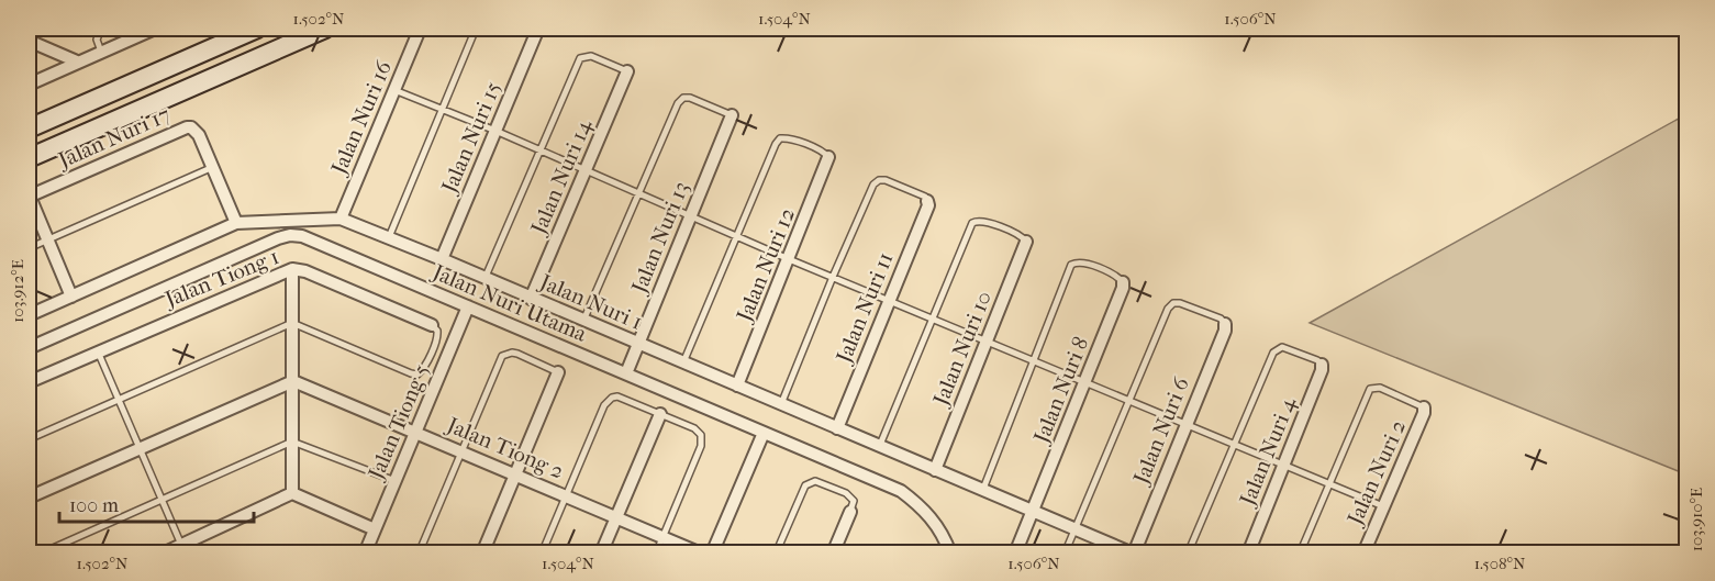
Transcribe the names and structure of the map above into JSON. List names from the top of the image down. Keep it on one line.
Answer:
{"streets":{"street":["Jalan Nuri 16","Jalan Nuri 17","Jalan Nuri 15","Jalan Nuri 14","Jalan Nuri 13","Jalan Nuri 12","Jalan Tiong 1","Jalan Nuri 1","Jalan Nuri Utama","Jalan Nuri 11","Jalan Nuri 10","Jalan Nuri 8","Jalan Tiong 5","Jalan Nuri 6","Jalan Tiong 2","Jalan Nuri 4","Jalan Nuri 2"]},"crossings":[["Jalan Nuri 16","Jalan Nuri 1"],["Jalan Nuri 17","Jalan Nuri 1"],["Jalan Nuri 15","Jalan Nuri 1"],["Jalan Nuri 14","Jalan Nuri 1"],["Jalan Nuri 13","Jalan Nuri 1"],["Jalan Nuri 13","Jalan Nuri Utama"],["Jalan Nuri 12","Jalan Nuri 1"],["Jalan Nuri 1","Jalan Nuri 11"],["Jalan Nuri 1","Jalan Nuri 10"],["Jalan Nuri 1","Jalan Nuri 8"],["Jalan Nuri 1","Jalan Nuri 6"],["Jalan Nuri Utama","Jalan Tiong 5"],["Jalan Tiong 5","Jalan Tiong 2"]],"scale_bar":"100 m","coordinates":["1.502°N","1.504°N","1.506°N","103.912°E","103.910°E","1.508°N"]}
